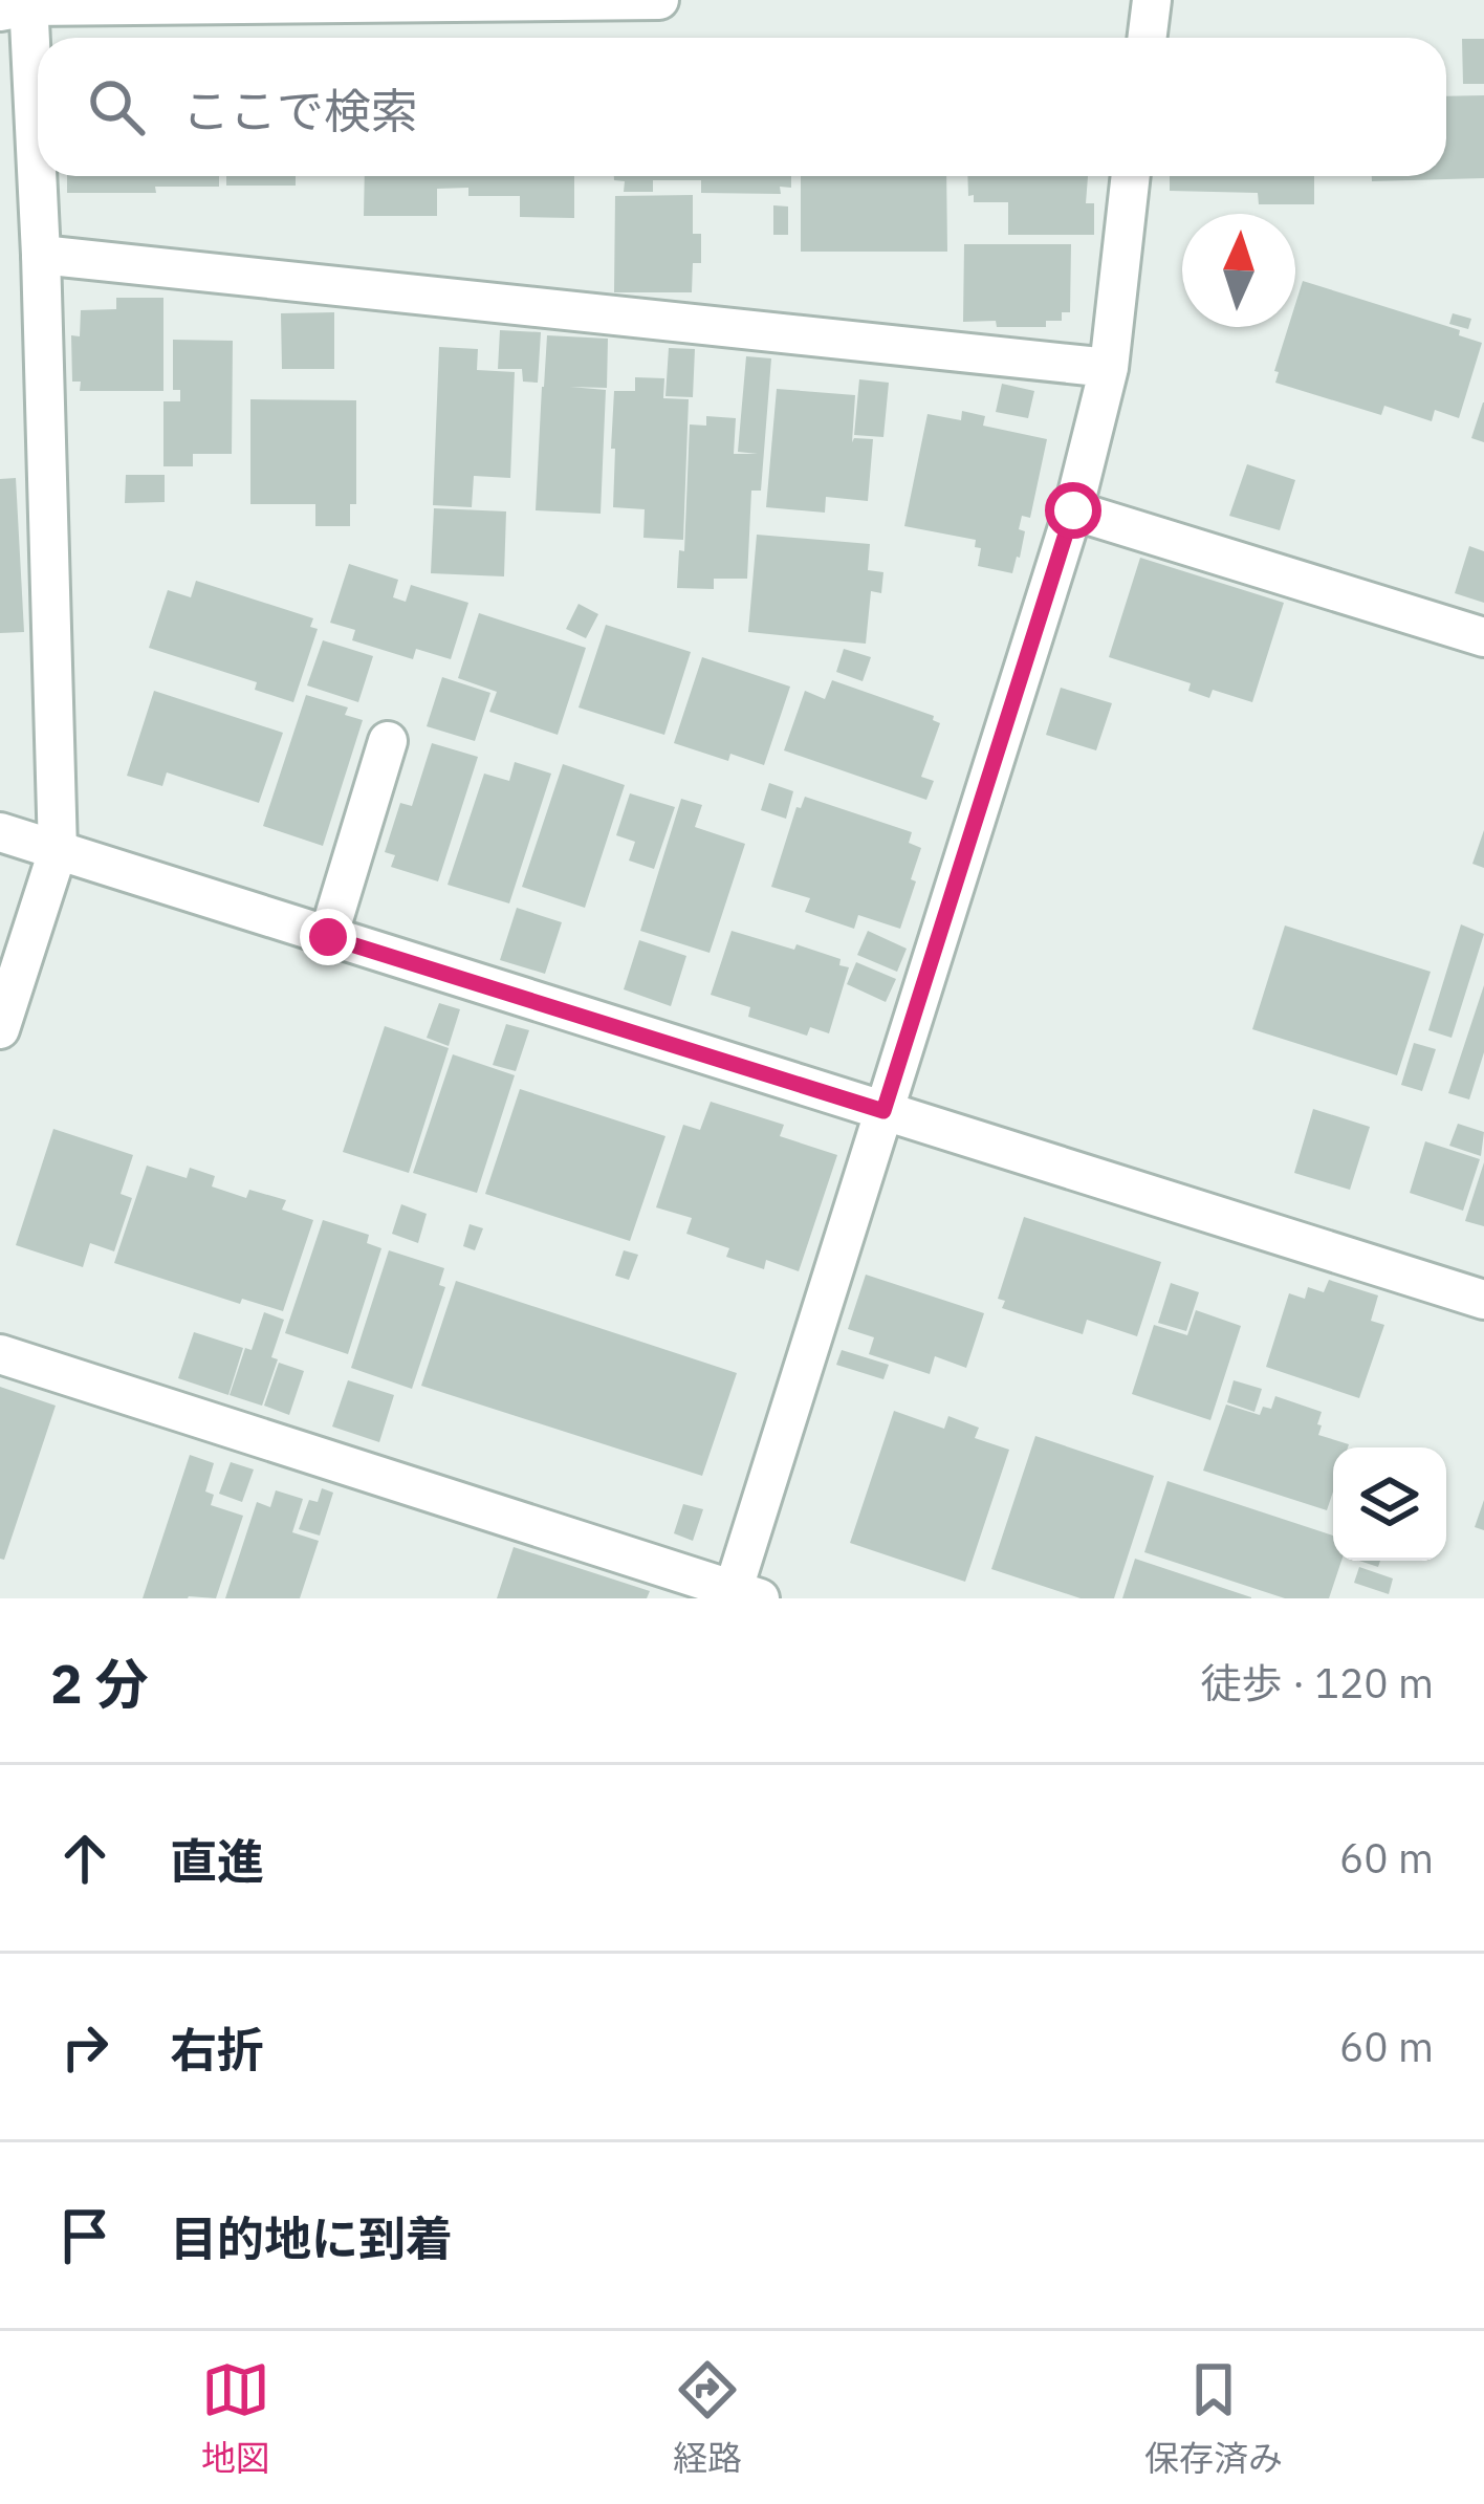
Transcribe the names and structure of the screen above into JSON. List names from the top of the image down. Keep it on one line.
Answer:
{"north":"top","page":{"search":"ここで検索","heading":["2 分","徒歩 · 120 m"],"list":[["直進","60 m"],["右折","60 m"],"目的地に到着"],"nav":["地図","経路","保存済み"]}}
